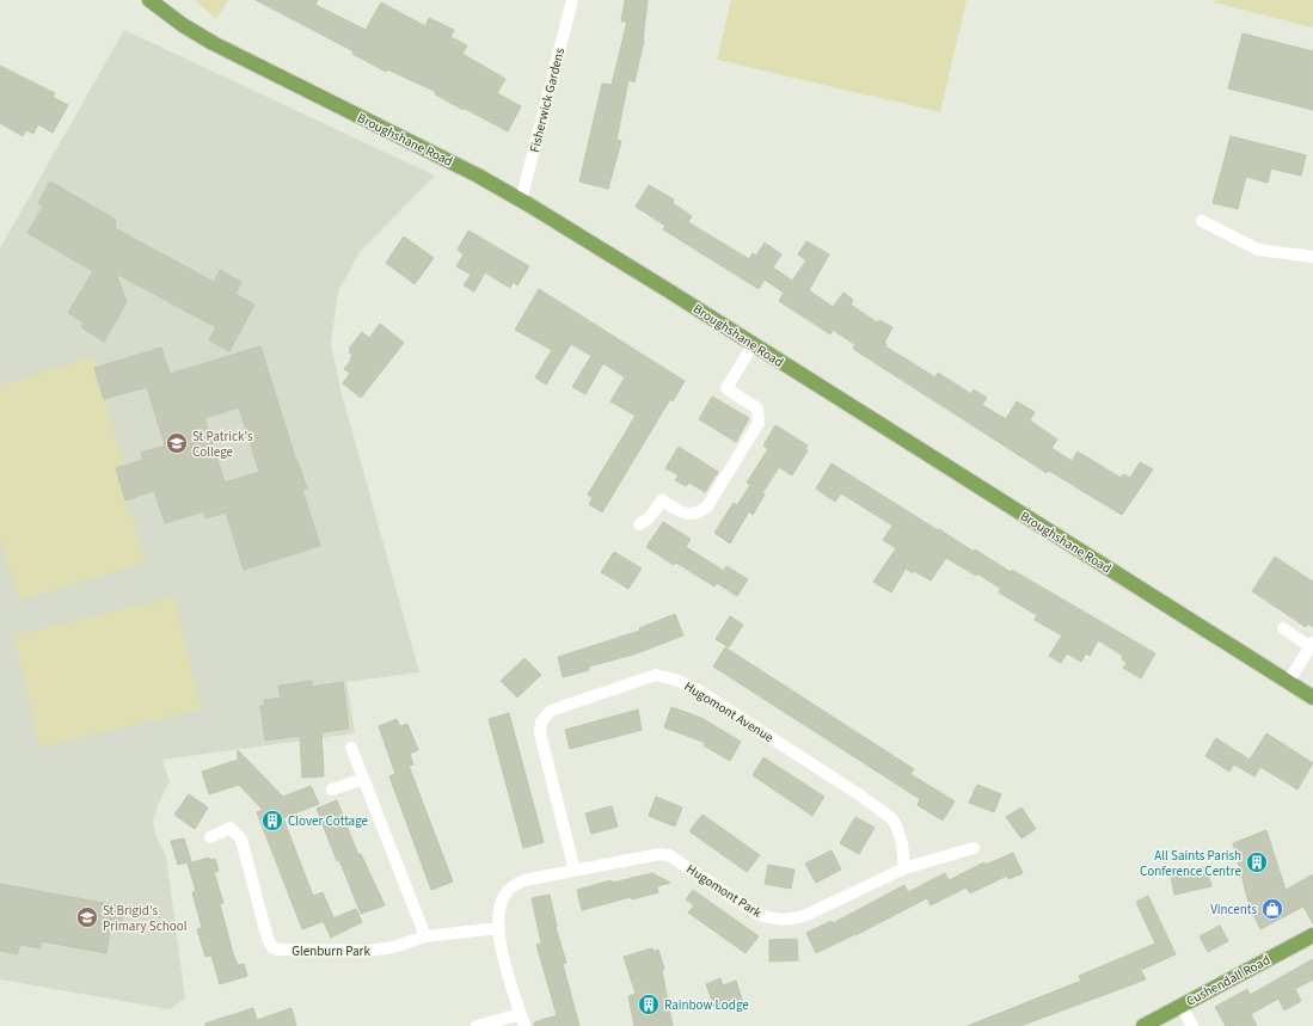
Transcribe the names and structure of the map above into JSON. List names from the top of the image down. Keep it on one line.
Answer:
{"streets":{"main road":["Broughshane Road","Cushendall Road"],"street":["Fisherwick Gardens","Hugomont Avenue","Hugomont Park","Glenburn Park"]},"crossings":[["Fisherwick Gardens","Broughshane Road"],["Hugomont Avenue","Hugomont Park"],["Hugomont Park","Glenburn Park"]],"places":{"school or university":["St Patrick's College","St Brigid's Primary School"],"building":["Clover Cottage","All Saints Parish Conference Centre","Rainbow Lodge"],"shop":["Vincents"]}}
